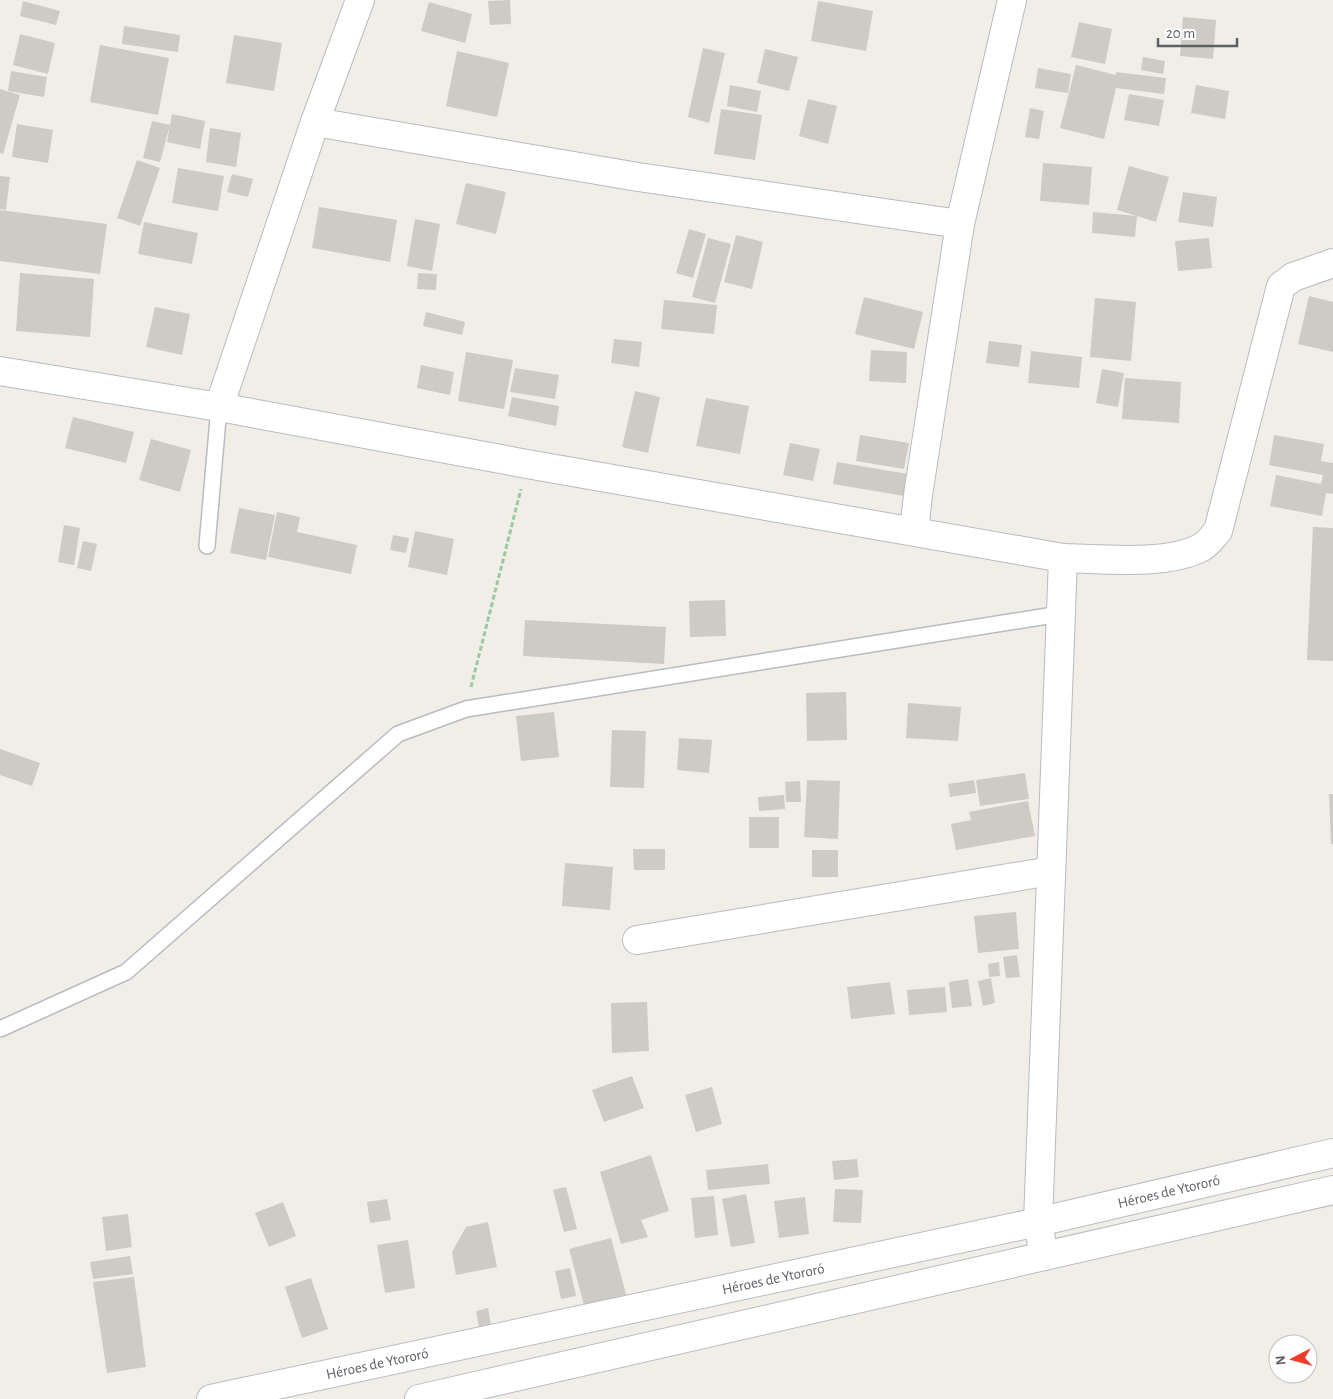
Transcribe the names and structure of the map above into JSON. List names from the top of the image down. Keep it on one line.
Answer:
{"streets":{"street":["Héroes de Ytororó"]},"scale_bar":"20 m","north":"left"}
